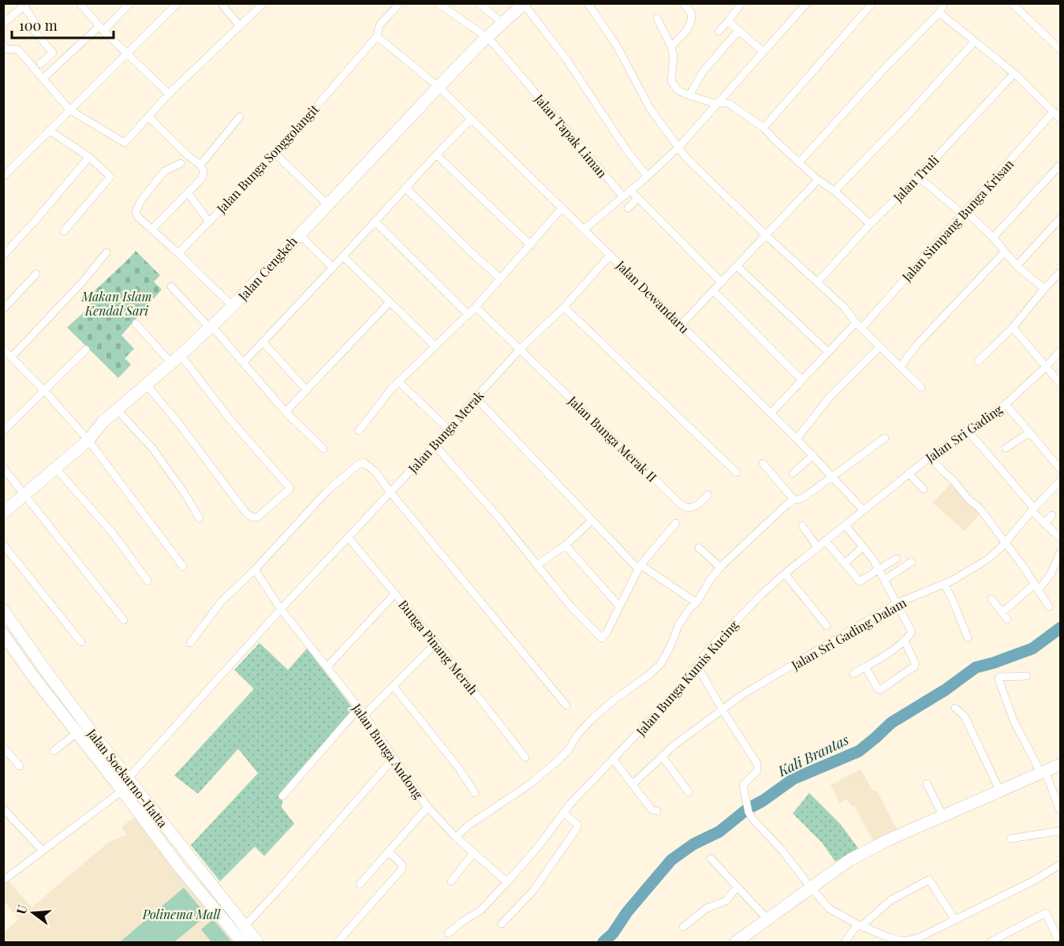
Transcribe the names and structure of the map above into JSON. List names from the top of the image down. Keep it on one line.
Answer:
{"streets":{"main road":["Jalan Cengkeh","Jalan Soekarno-Hatta"],"street":["Jalan Tapak Liman","Jalan Bunga Songgolangit","Jalan Truli","Jalan Simpang Bunga Krisan","Jalan Dewandaru","Jalan Bunga Merak","Jalan Sri Gading","Jalan Bunga Merak II","Jalan Sri Gading Dalam","Bunga Pinang Merah","Jalan Bunga Kumis Kucing","Jalan Bunga Andong"]},"crossings":[["Jalan Tapak Liman","Jalan Cengkeh"],["Jalan Bunga Songgolangit","Jalan Dewandaru"],["Jalan Simpang Bunga Krisan","Jalan Dewandaru"],["Jalan Cengkeh","Jalan Dewandaru"],["Jalan Dewandaru","Jalan Bunga Merak"],["Jalan Dewandaru","Jalan Sri Gading"],["Jalan Dewandaru","Jalan Bunga Kumis Kucing"],["Jalan Bunga Merak","Jalan Bunga Merak II"],["Jalan Bunga Merak","Bunga Pinang Merah"],["Jalan Bunga Merak","Jalan Bunga Andong"],["Jalan Bunga Merak","Jalan Soekarno-Hatta"],["Jalan Sri Gading","Jalan Bunga Kumis Kucing"],["Jalan Bunga Kumis Kucing","Jalan Bunga Andong"]],"water":["Kali Brantas"],"parks":["Makan Islam Kendal Sari","Polinema Mall"],"scale_bar":"100 m","north":"left"}
